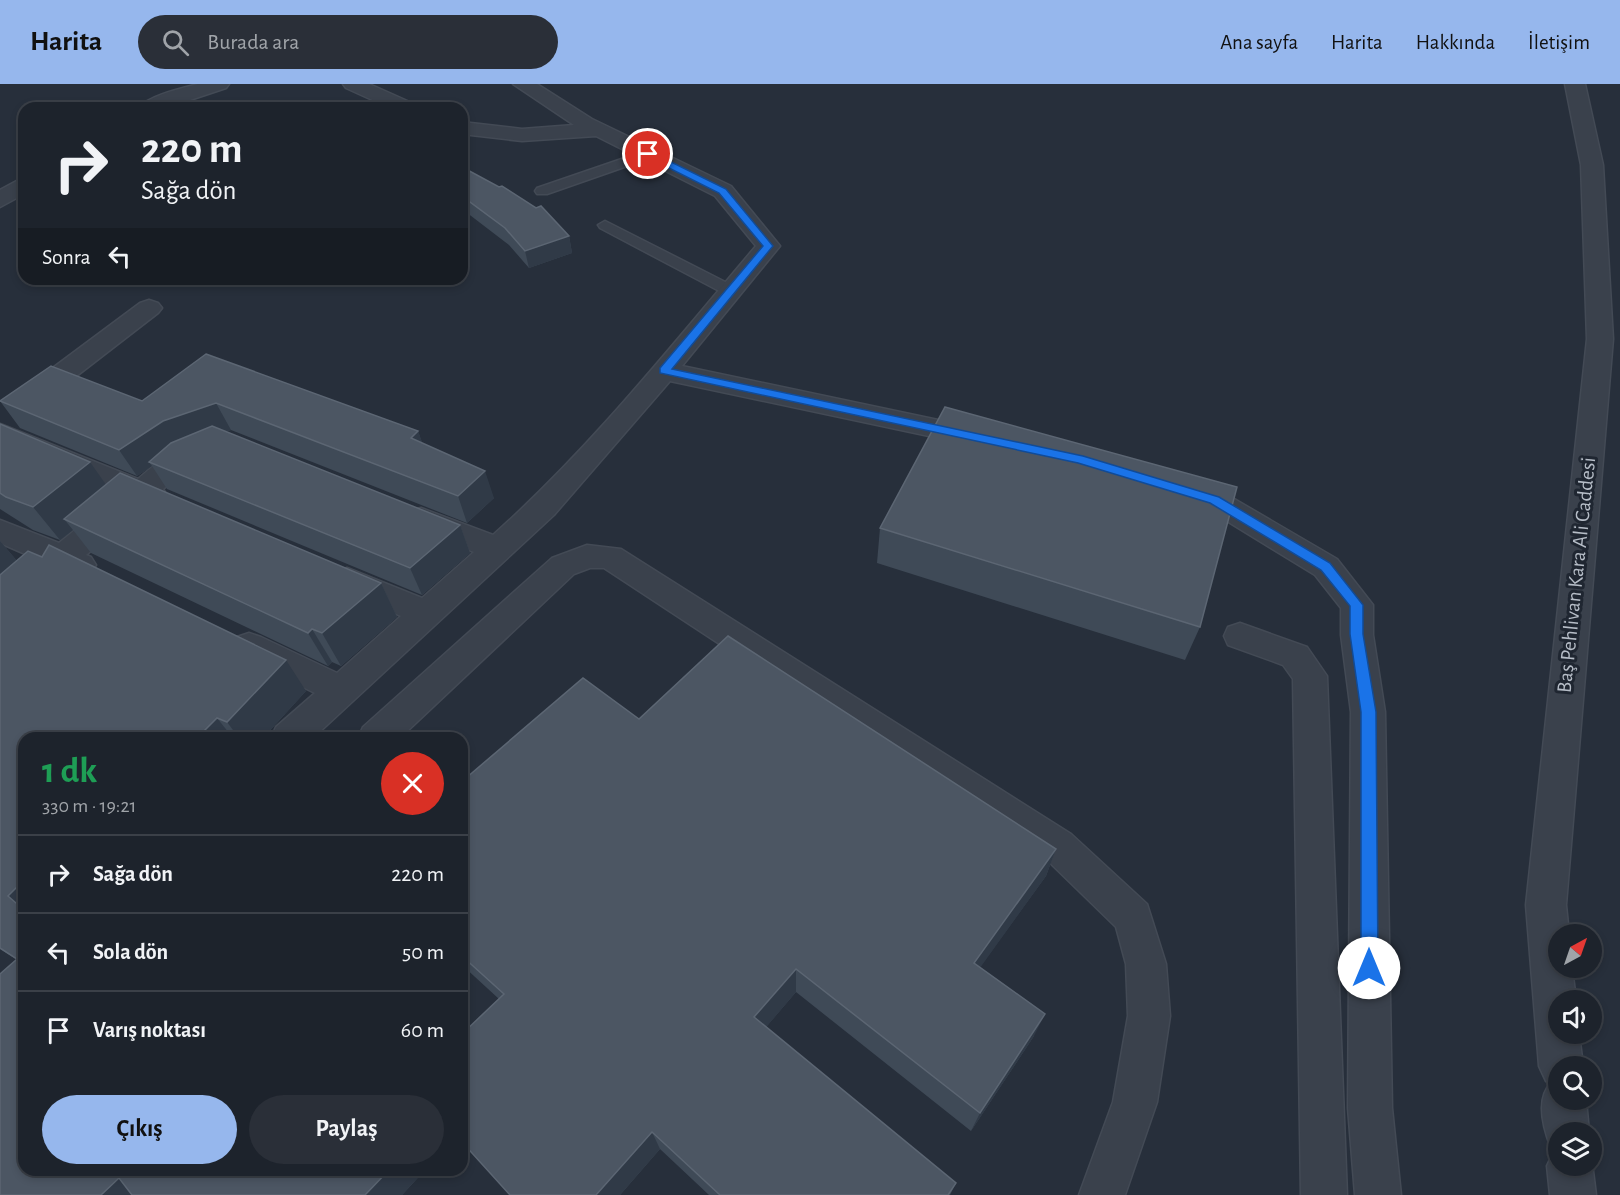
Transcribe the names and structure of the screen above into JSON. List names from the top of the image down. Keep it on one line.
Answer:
{"streets":{"street":["Baş Pehlivan Kara Ali Caddesi"]},"north":"top right","page":{"header":"Harita","search":"Burada ara","nav":["Ana sayfa","Harita","Hakkında","İletişim"],"turn":["220 m","Sağa dön"],"then":"Sonra","heading":["1 dk","330 m · 19:21"],"list":[{"name":"Sağa dön","value":"220 m"},{"name":"Sola dön","value":"50 m"},{"name":"Varış noktası","value":"60 m"}],"buttons":["Çıkış","Paylaş"]}}
